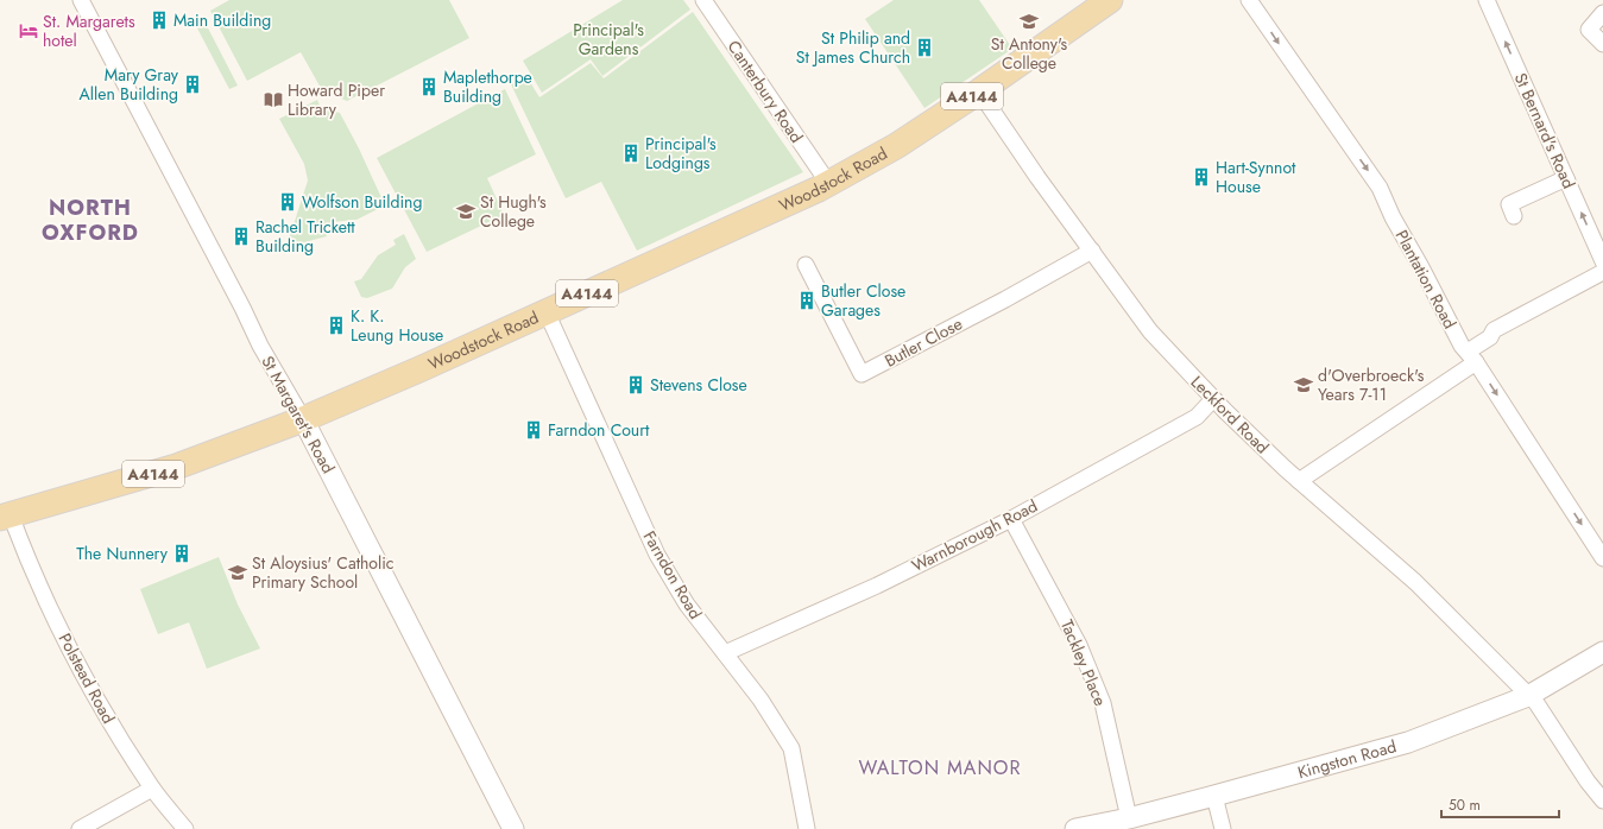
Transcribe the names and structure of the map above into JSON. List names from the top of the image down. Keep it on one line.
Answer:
{"streets":{"main road":["A4144","Woodstock Road"],"street":["Canterbury Road","St Bernard's Road","Plantation Road","Butler Close","St Margaret's Road","Leckford Road","Warnborough Road","Farndon Road","Tackley Place","Polstead Road","Kingston Road"]},"crossings":[["Canterbury Road","Woodstock Road"],["Woodstock Road","St Margaret's Road"],["Woodstock Road","Leckford Road"],["Woodstock Road","Farndon Road"],["Woodstock Road","Polstead Road"],["Butler Close","Leckford Road"],["Leckford Road","Warnborough Road"],["Leckford Road","Kingston Road"],["Warnborough Road","Farndon Road"],["Warnborough Road","Tackley Place"],["Tackley Place","Kingston Road"]],"one_way":["St Bernard's Road","Plantation Road"],"districts":["NORTH OXFORD","WALTON MANOR"],"parks":["Principal's Gardens"],"places":{"building":["Main Building","St Philip and St James Church","Mary Gray Allen Building","Maplethorpe Building","Principal's Lodgings","Hart-Synnot House","Wolfson Building","Rachel Trickett Building","Butler Close Garages","K. K. Leung House","Stevens Close","Farndon Court","The Nunnery"],"school or university":["St Antony's College","St Hugh's College","d'Overbroeck's Years 7-11","St Aloysius' Catholic Primary School"],"hotel":["St. Margarets hotel"],"library":["Howard Piper Library"]},"scale_bar":"50 m"}
